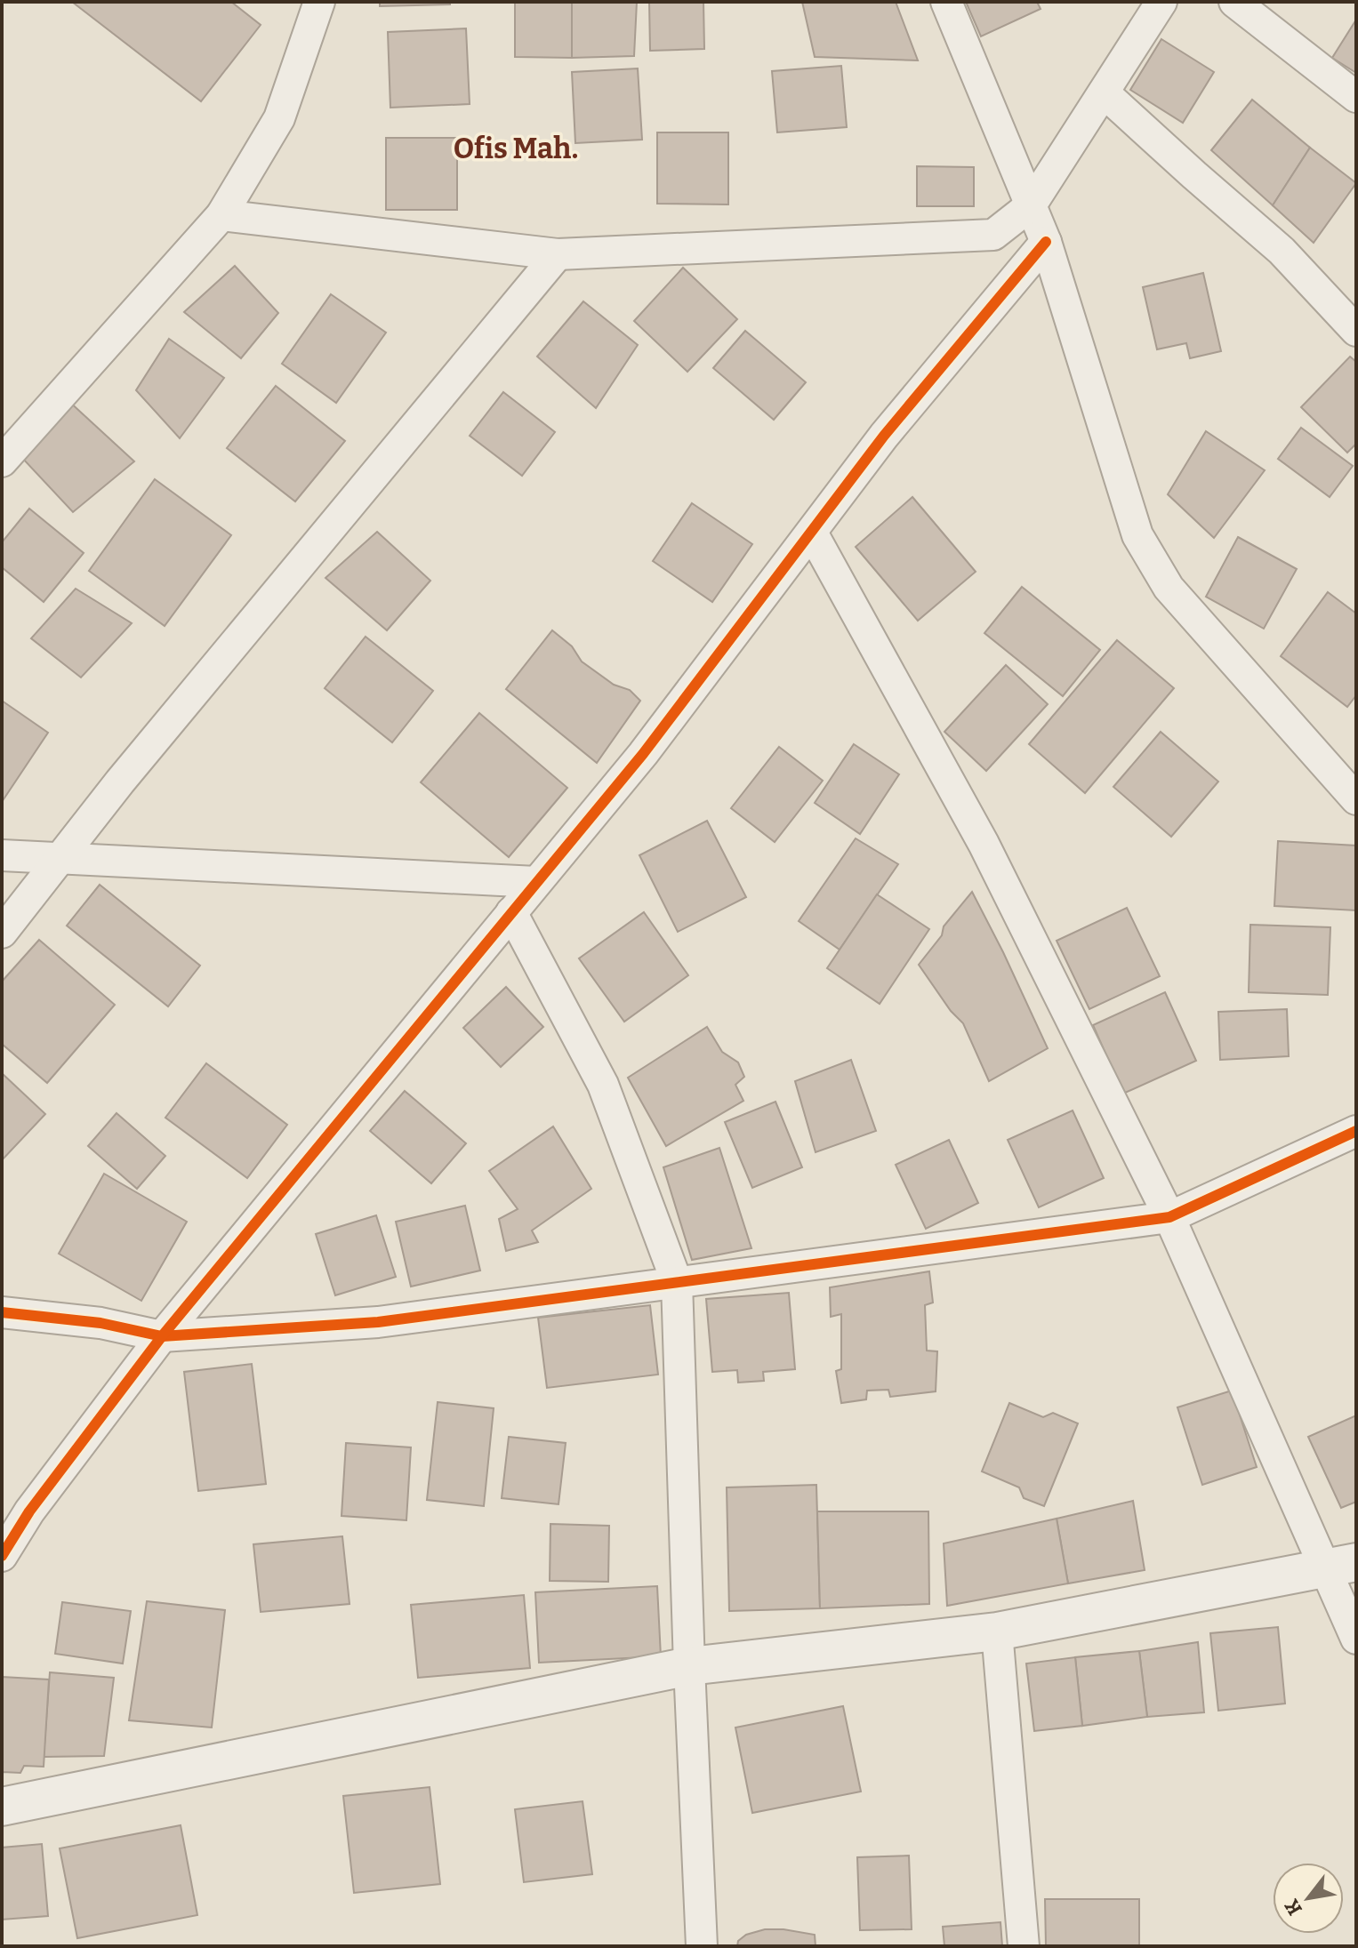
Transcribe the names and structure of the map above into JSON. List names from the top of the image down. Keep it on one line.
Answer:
{"districts":["Ofis Mah."],"north":"bottom left"}
